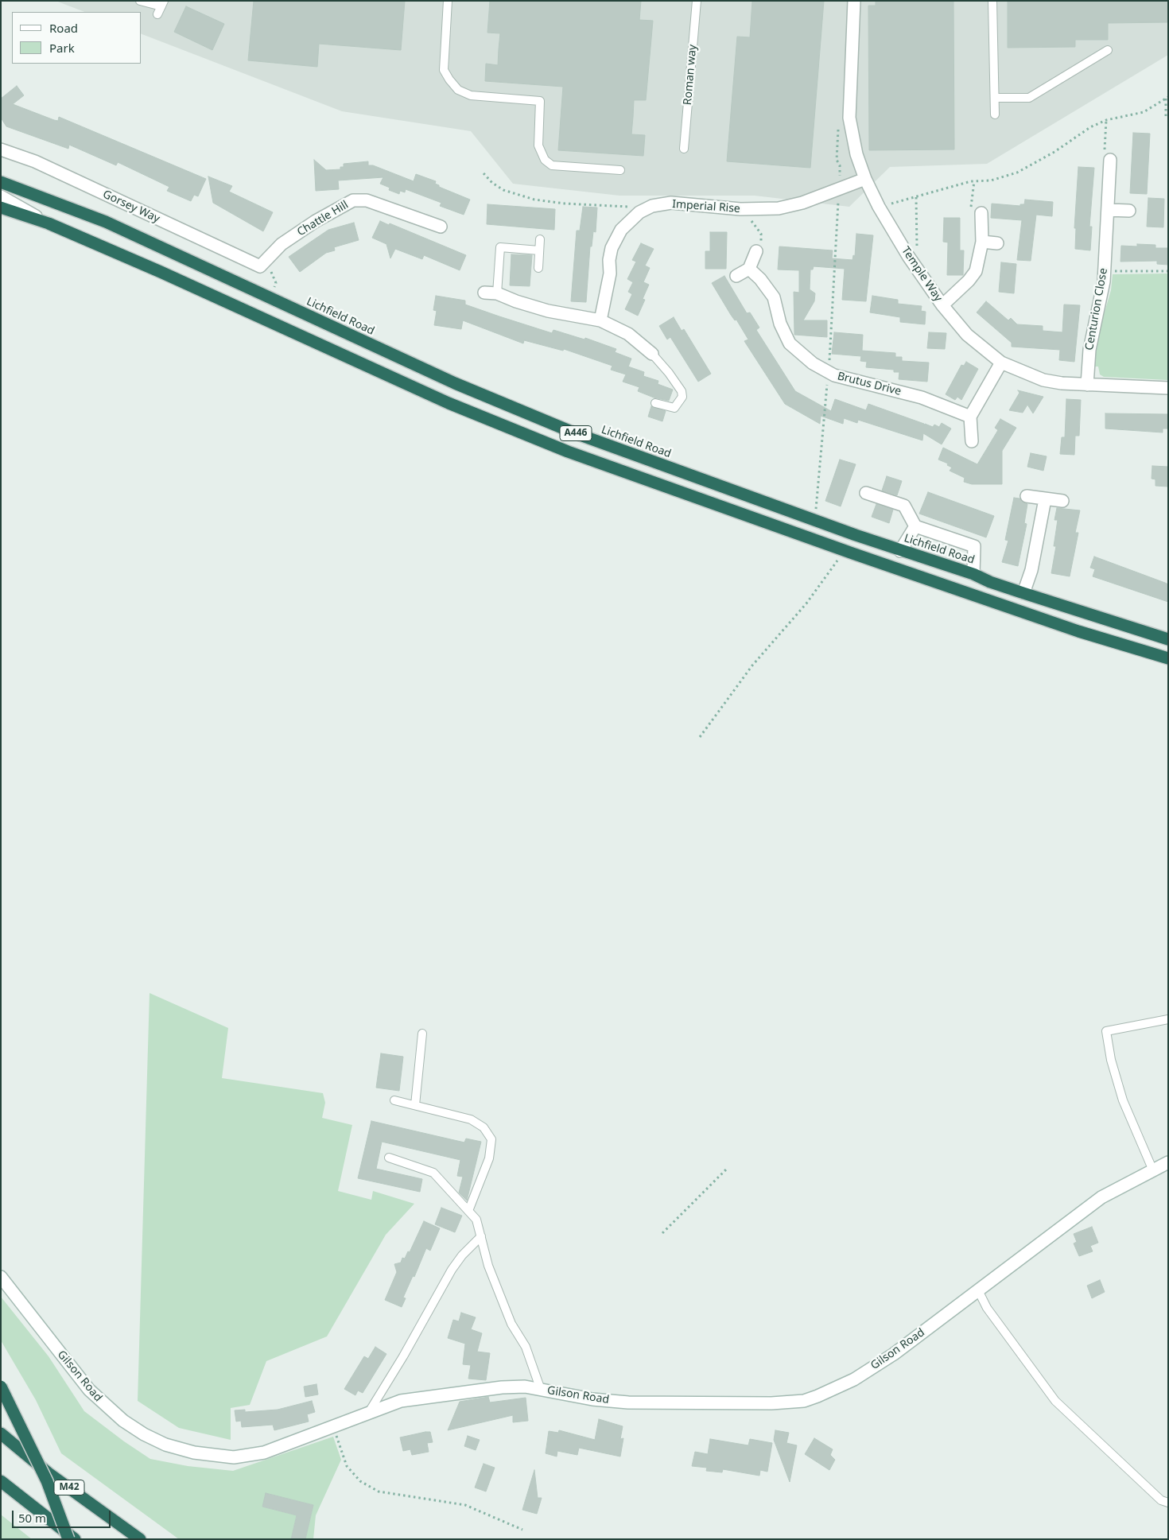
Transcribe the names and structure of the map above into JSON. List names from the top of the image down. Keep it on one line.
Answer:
{"streets":{"highway":["Lichfield Road","A446","M42"],"street":["Gorsey Way","Imperial Rise","Chattle Hill","Temple Way","Centurion Close","Brutus Drive","Gilson Road"],"lane":["Roman way"]},"crossings":[["Gorsey Way","Chattle Hill"],["Imperial Rise","Temple Way"],["Temple Way","Centurion Close"]],"legend":["Road","Park"],"scale_bar":"50 m"}
